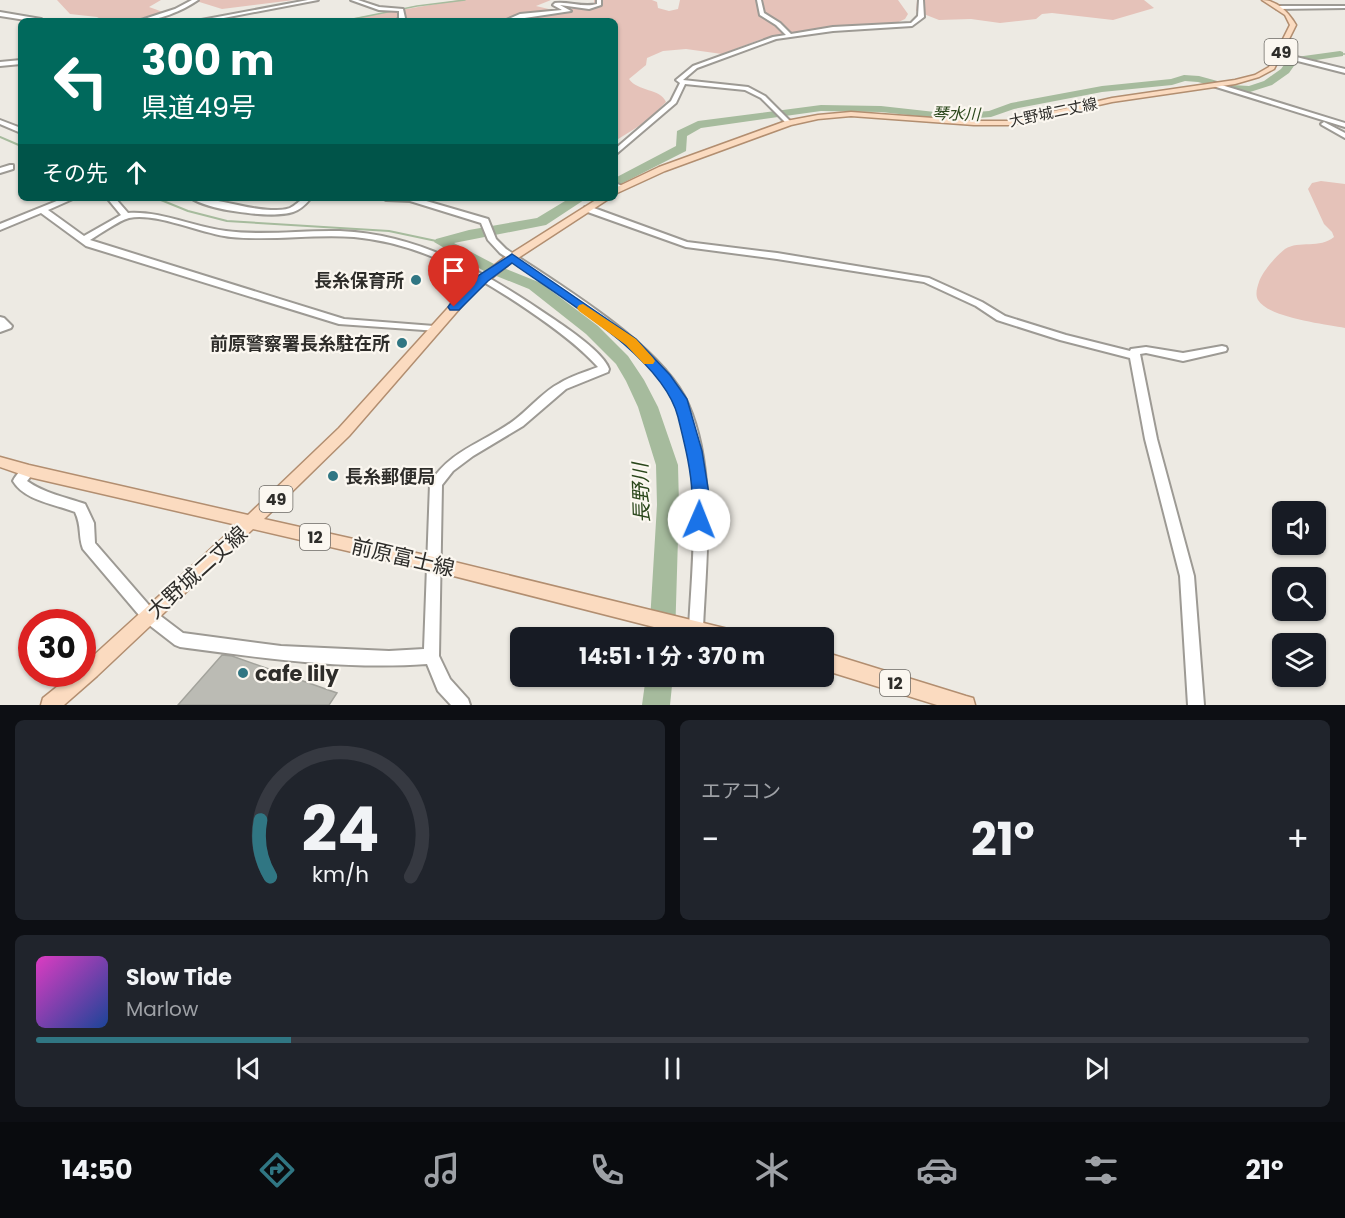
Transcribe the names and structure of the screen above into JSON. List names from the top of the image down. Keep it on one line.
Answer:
{"streets":{"main road":["49","大野城二丈線","12","前原富士線"]},"crossings":[["49","大野城二丈線"],["大野城二丈線","前原富士線"]],"water":["琴水川","長野川"],"places":["長糸保育所","前原警察署長糸駐在所","長糸郵便局","cafe lily"],"page":{"turn":["300 m","県道49号"],"then":"その先","limit":"30","trip":"14:51 · 1 分 · 370 m","tile":"エアコン","heat":["−","21°","+"],"song":["Slow Tide","Marlow"],"tabs":["14:50","21°"],"gauge":["24","km/h"]}}
